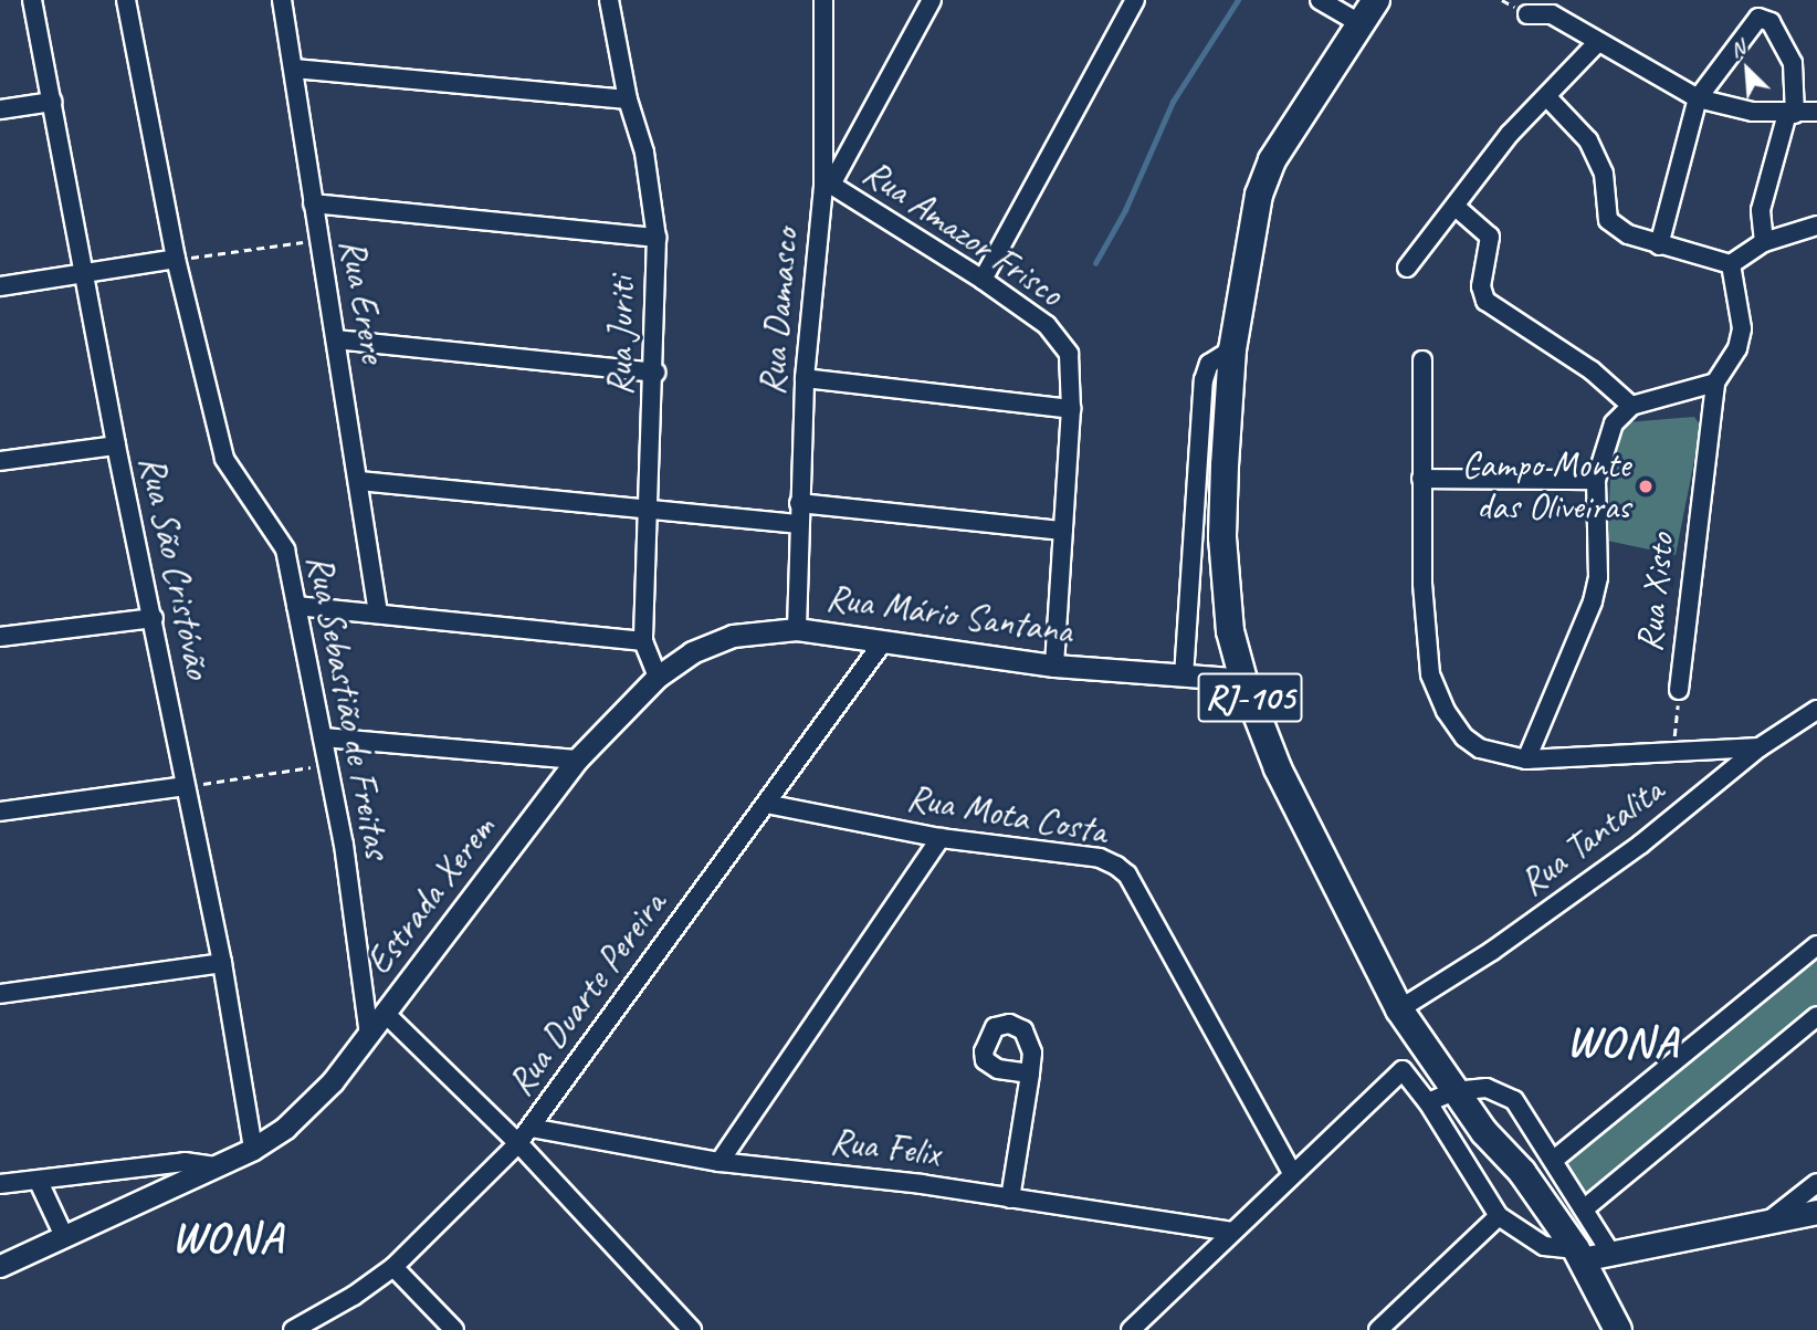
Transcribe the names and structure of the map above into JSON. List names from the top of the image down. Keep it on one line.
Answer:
{"streets":{"main road":["RJ-105"],"street":["Rua Amazor Frisco","Rua Erere","Rua Damasco","Rua Juriti","Rua São Cristóvão","Rua Xisto","Rua Mário Santana","Rua Sebastião de Freitas","Rua Mota Costa","Rua Tantalita","Estrada Xerem","Rua Duarte Pereira","Rua Felix"]},"crossings":[["Rua Amazor Frisco","Rua Damasco"],["Rua Amazor Frisco","Rua Mário Santana"],["Rua Damasco","Rua Mário Santana"],["Rua Juriti","Rua Mário Santana"],["Rua Juriti","Estrada Xerem"],["Rua São Cristóvão","Estrada Xerem"],["Rua Mário Santana","RJ-105"],["Rua Mário Santana","Estrada Xerem"],["Rua Mário Santana","Rua Duarte Pereira"],["RJ-105","Rua Tantalita"],["Rua Sebastião de Freitas","Estrada Xerem"],["Rua Mota Costa","Rua Duarte Pereira"],["Rua Duarte Pereira","Rua Felix"]],"districts":["WONA","WONA"],"places":["Campo Monte das Oliveiras"],"north":"top left"}
